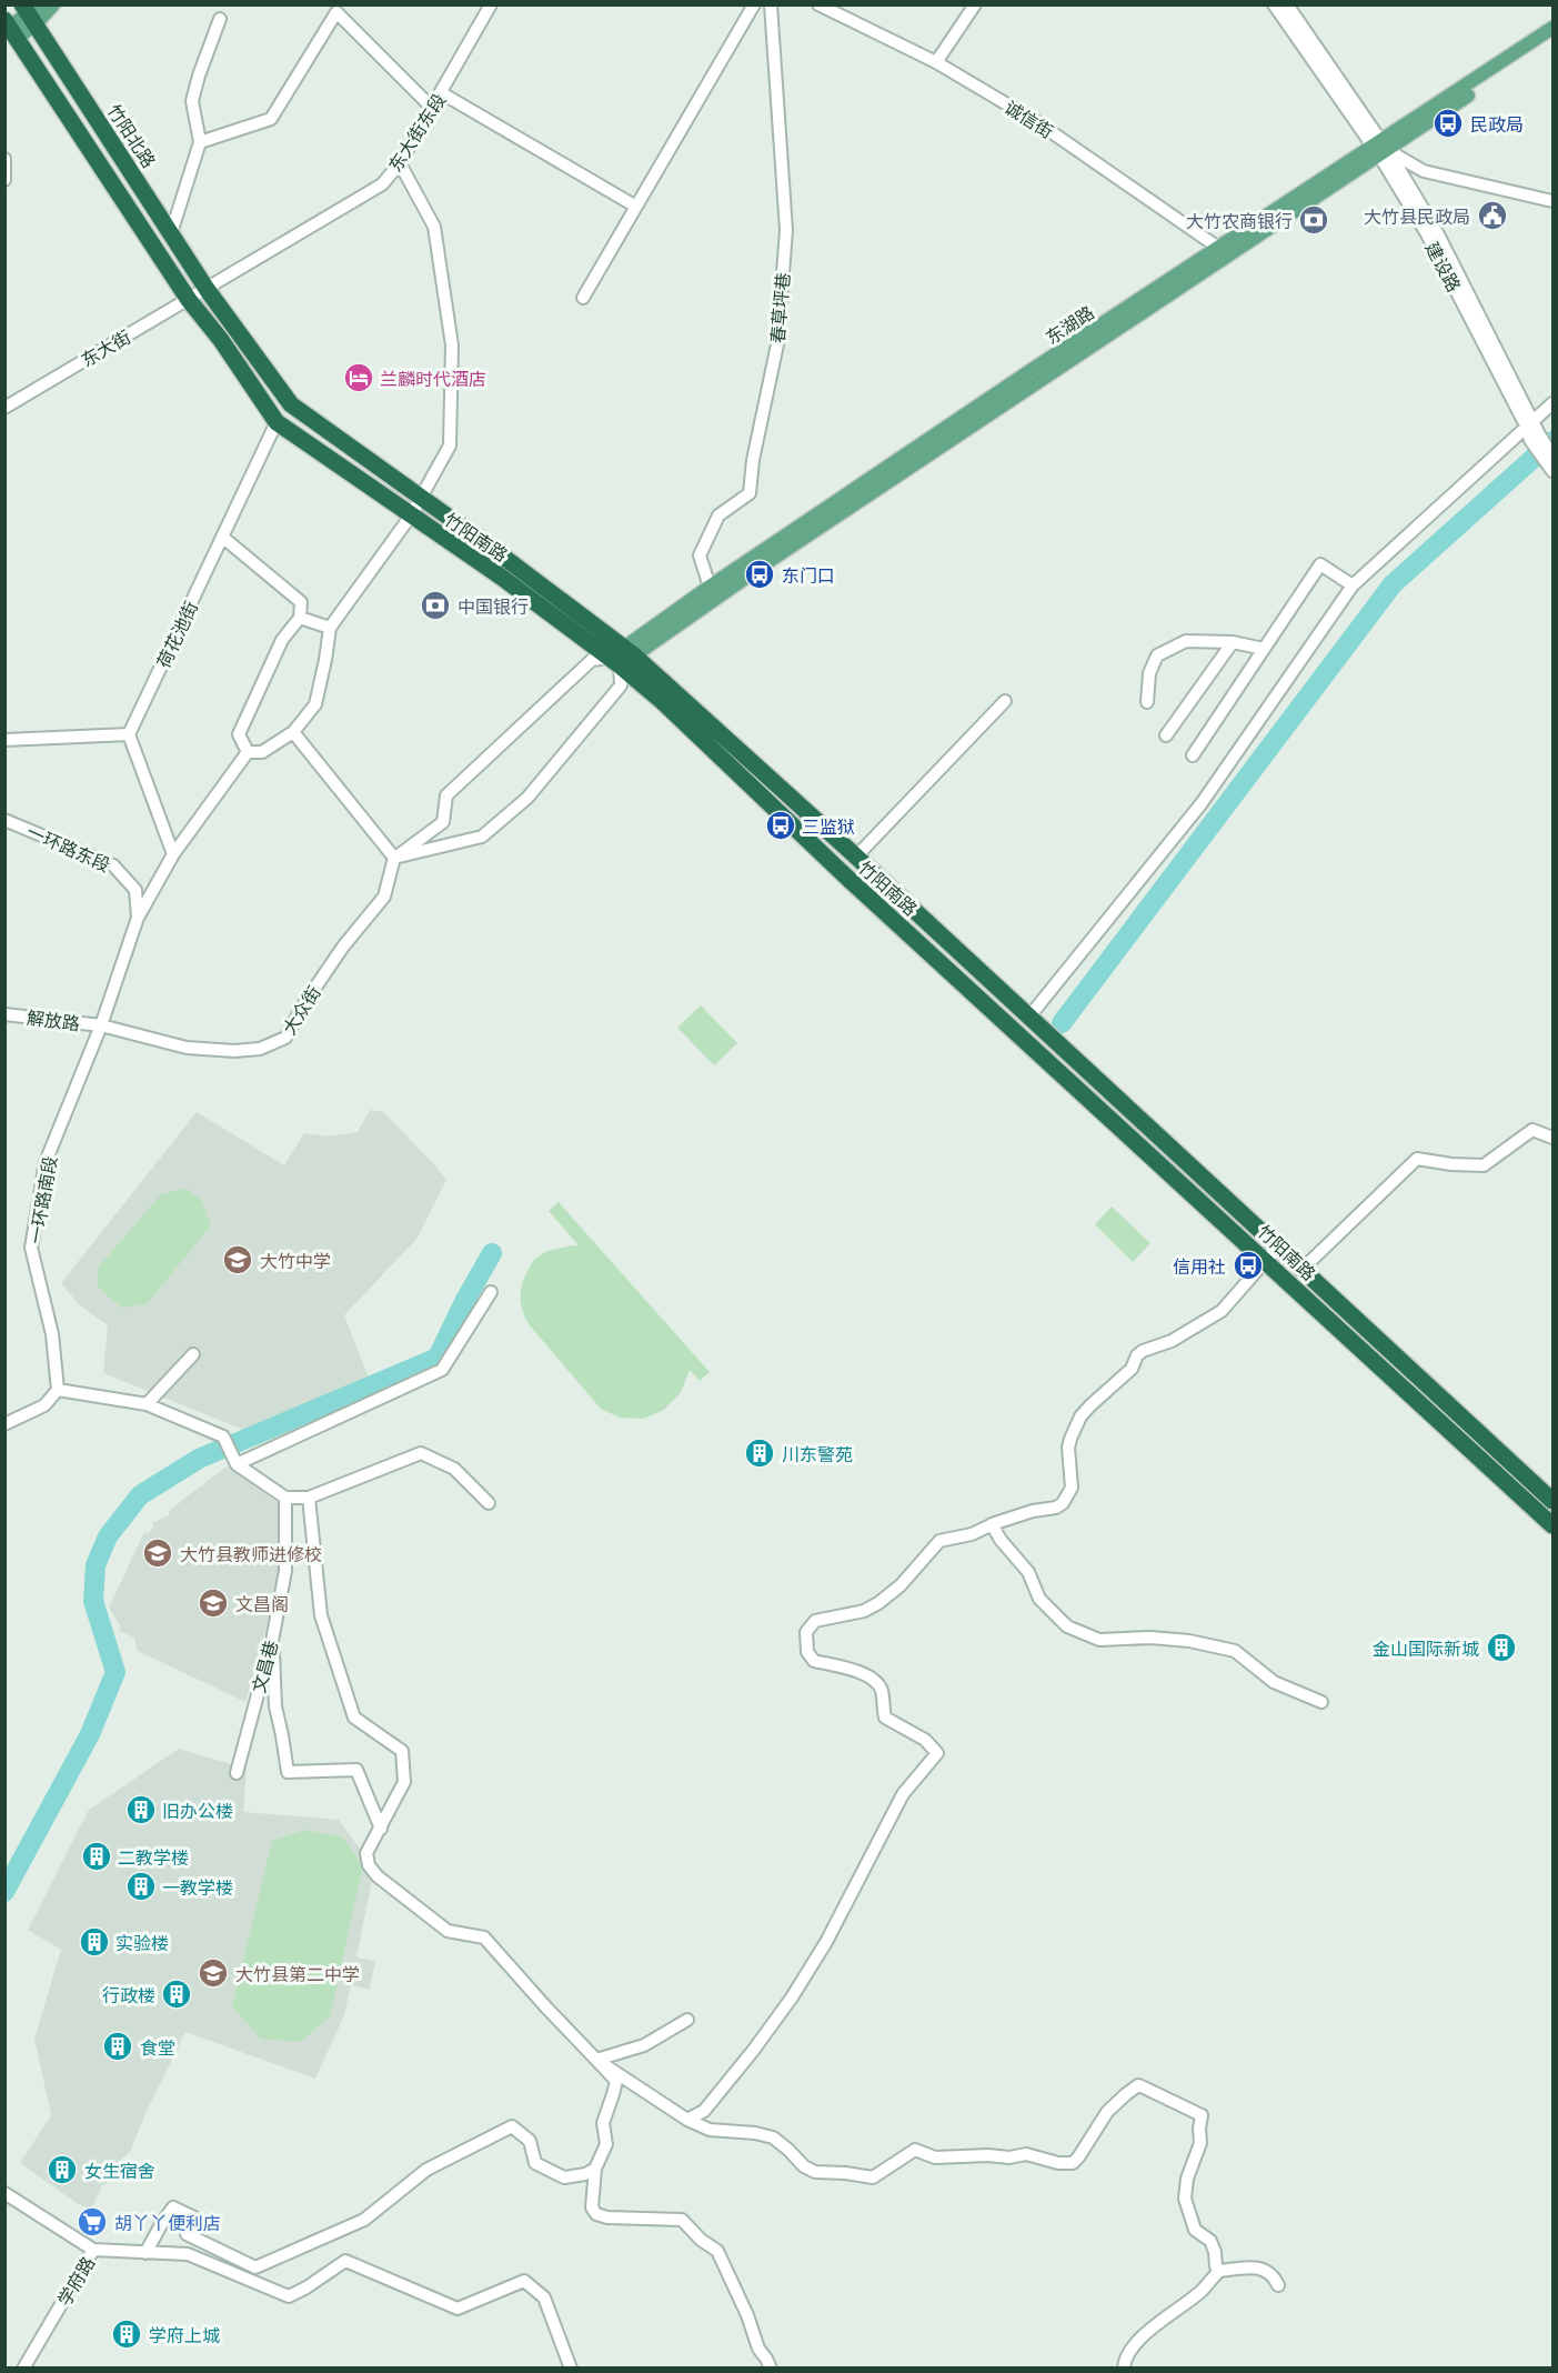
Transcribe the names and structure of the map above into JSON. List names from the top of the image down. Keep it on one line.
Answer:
{"streets":{"highway":["竹阳北路","竹阳南路"],"main road":["东湖路"],"street":["诚信街","东大街东段","建设路","春草坪巷","东大街","荷花池街","一环路东段","大众街","解放路","一环路南段","文昌巷","学府路"]},"crossings":[["诚信街","东湖路"],["东大街东段","竹阳北路"],["东大街东段","东大街"],["东大街东段","竹阳南路"],["竹阳北路","东大街"],["竹阳北路","竹阳南路"],["建设路","东湖路"],["春草坪巷","东湖路"],["东湖路","竹阳南路"],["东大街","竹阳南路"],["竹阳南路","荷花池街"],["一环路东段","一环路南段"],["大众街","解放路"],["大众街","一环路南段"],["解放路","一环路南段"]],"places":{"bus stop":["民政局","东门口","三监狱","信用社"],"public building":["大竹县民政局"],"bank":["大竹农商银行","中国银行"],"hotel":["兰麟时代酒店"],"school or university":["大竹中学","大竹县教师进修校","文昌阁","大竹县第二中学"],"building":["川东警苑","金山国际新城","旧办公楼","二教学楼","一教学楼","实验楼","行政楼","食堂","女生宿舍","学府上城"],"supermarket":["胡丫丫便利店"]}}
